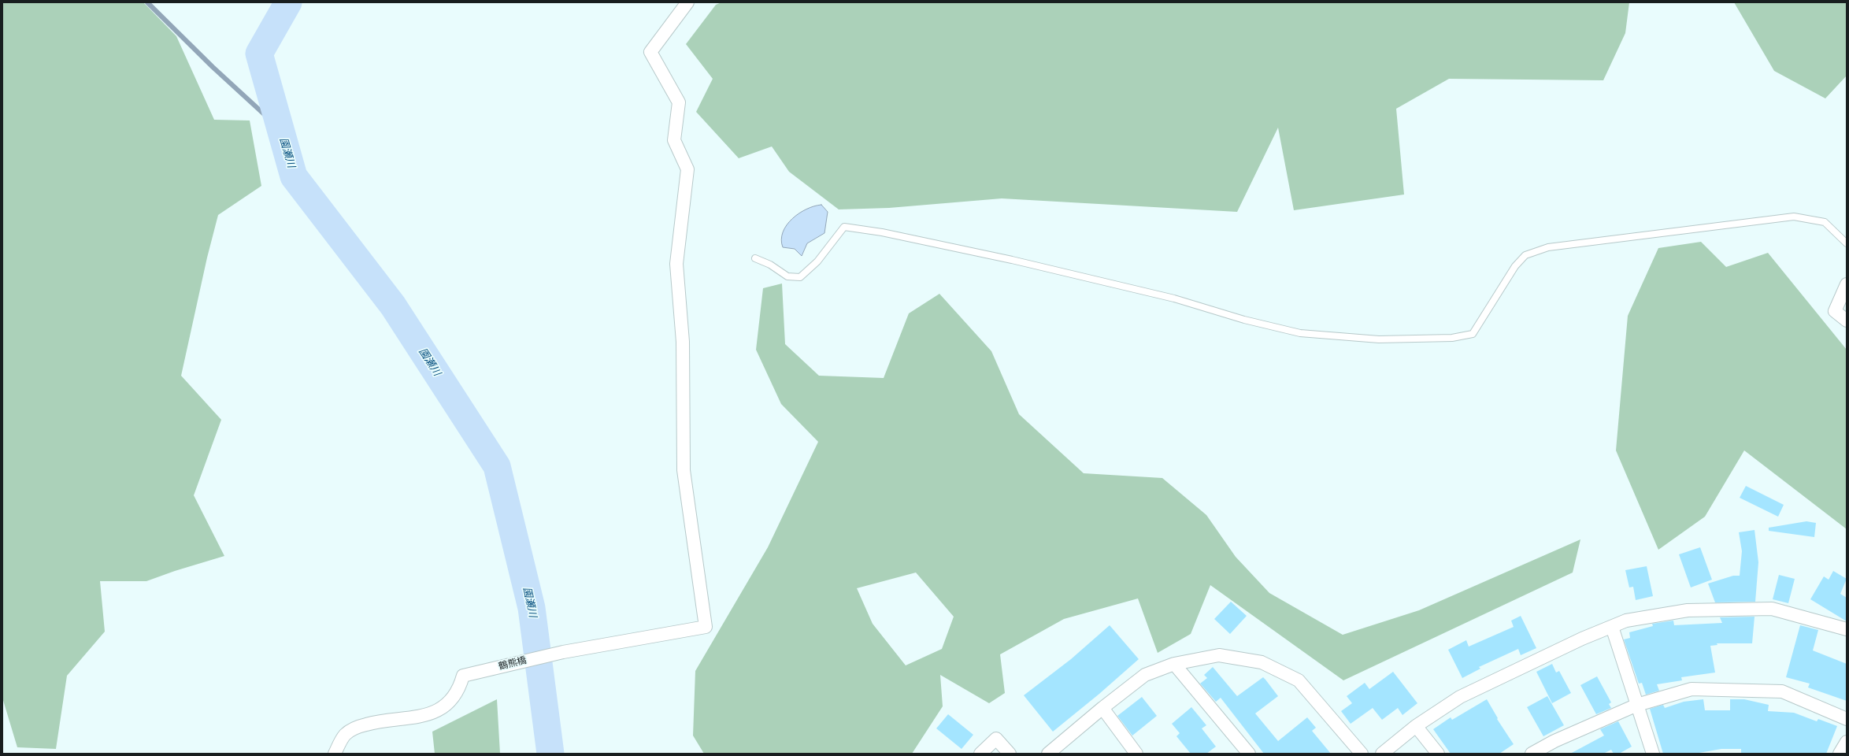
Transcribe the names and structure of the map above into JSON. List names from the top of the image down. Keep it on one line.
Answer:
{"streets":{"street":["鶴熊橋"]},"water":["園瀬川"]}
